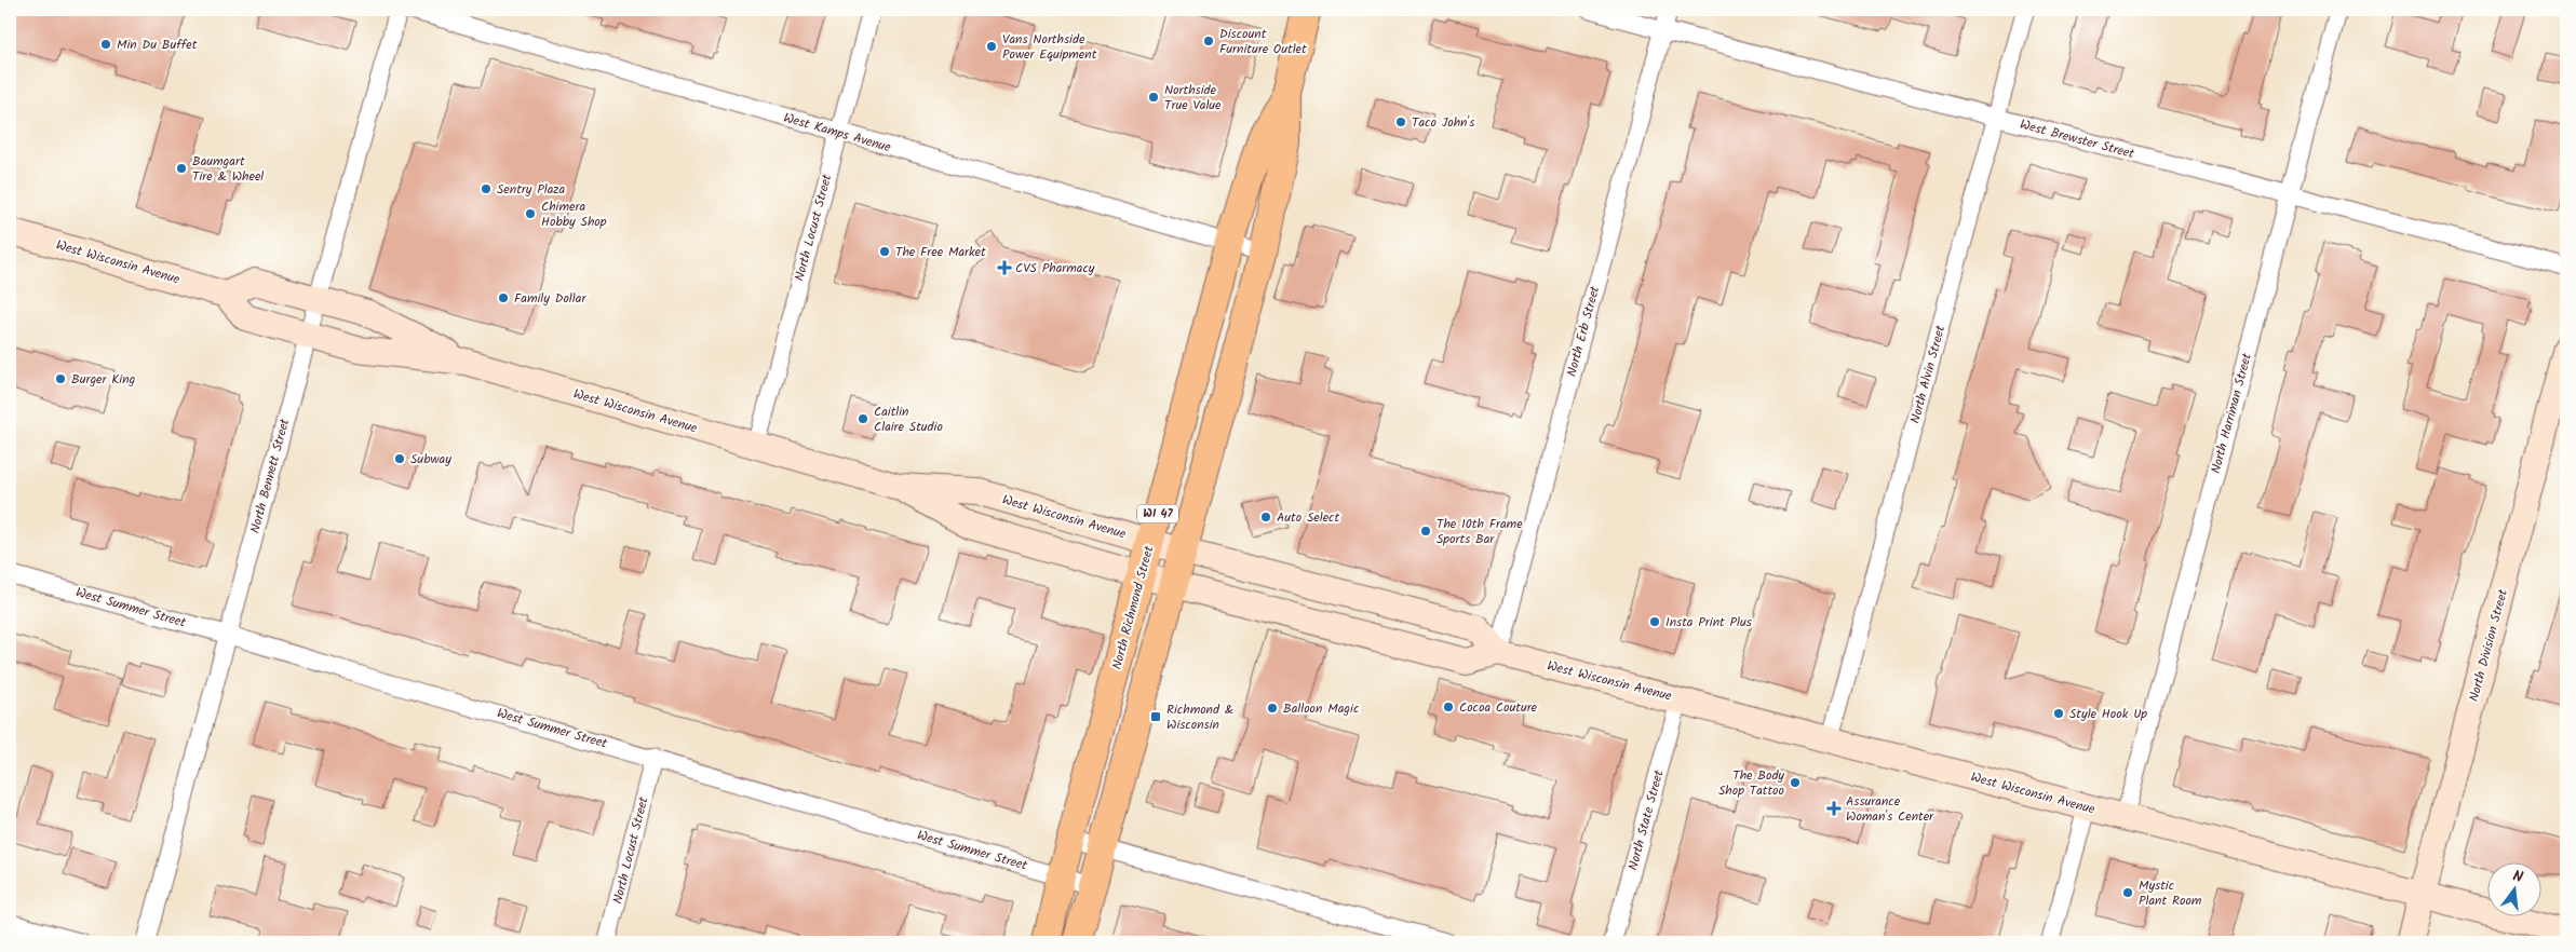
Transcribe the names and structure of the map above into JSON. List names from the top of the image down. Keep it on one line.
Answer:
{"streets":{"main road":["West Wisconsin Avenue","WI 47","North Richmond Street","North Division Street"],"street":["West Kamps Avenue","West Brewster Street","North Locust Street","North Erb Street","North Alvin Street","North Harriman Street","North Bennett Street","West Summer Street","North State Street"]},"crossings":[["West Kamps Avenue","North Locust Street"],["West Kamps Avenue","North Richmond Street"],["West Brewster Street","North Erb Street"],["West Brewster Street","North Alvin Street"],["West Brewster Street","North Harriman Street"],["North Locust Street","West Wisconsin Avenue"],["North Locust Street","West Summer Street"],["West Wisconsin Avenue","North Erb Street"],["West Wisconsin Avenue","North Alvin Street"],["West Wisconsin Avenue","North Harriman Street"],["West Wisconsin Avenue","North Bennett Street"],["West Wisconsin Avenue","North Richmond Street"],["West Wisconsin Avenue","North Division Street"],["West Wisconsin Avenue","North State Street"],["North Bennett Street","West Summer Street"],["West Summer Street","North Richmond Street"]],"places":{"other":["Discount Furniture Outlet","Min Du Buffet","Vans Northside Power Equipment","Northside True Value","Taco John's","Baumgart Tire & Wheel","Sentry Plaza","Chimera Hobby Shop","The Free Market","Family Dollar","Burger King","Caitlin Claire Studio","Subway","Auto Select","The 10th Frame Sports Bar","Insta Print Plus","Cocoa Couture","Balloon Magic","Style Hook Up","The Body Shop Tattoo","Mystic Plant Room"],"health":["CVS Pharmacy","Assurance Woman's Center"],"transit":["Richmond & Wisconsin"]},"north":"top"}
